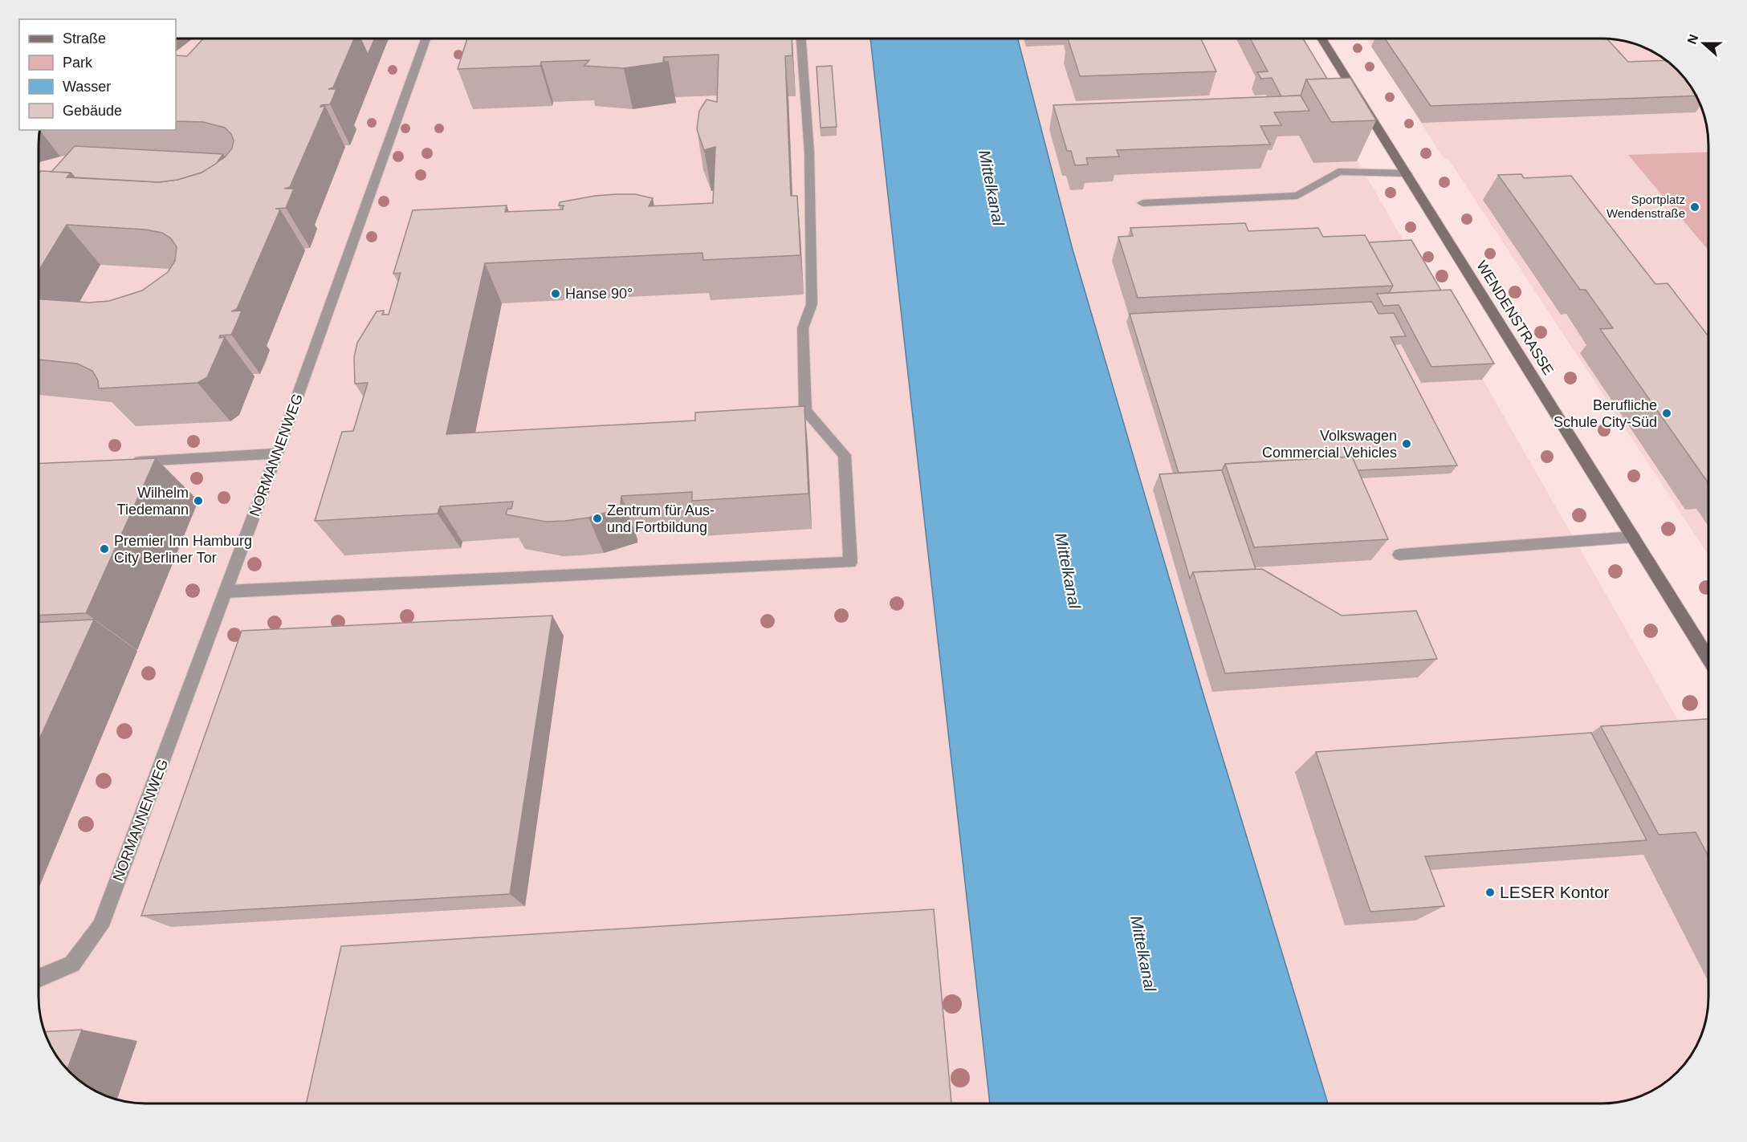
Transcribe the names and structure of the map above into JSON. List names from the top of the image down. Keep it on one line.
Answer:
{"streets":{"street":["WENDENSTRASSE","NORMANNENWEG"]},"water":["Mittelkanal"],"places":["Sportplatz Wendenstraße","Hanse 90°","Berufliche Schule City-Süd","Volkswagen Commercial Vehicles","Wilhelm Tiedemann","Zentrum für Aus- und Fortbildung","Premier Inn Hamburg City Berliner Tor","LESER Kontor"],"legend":["Straße","Park","Wasser","Gebäude"],"north":"left"}
